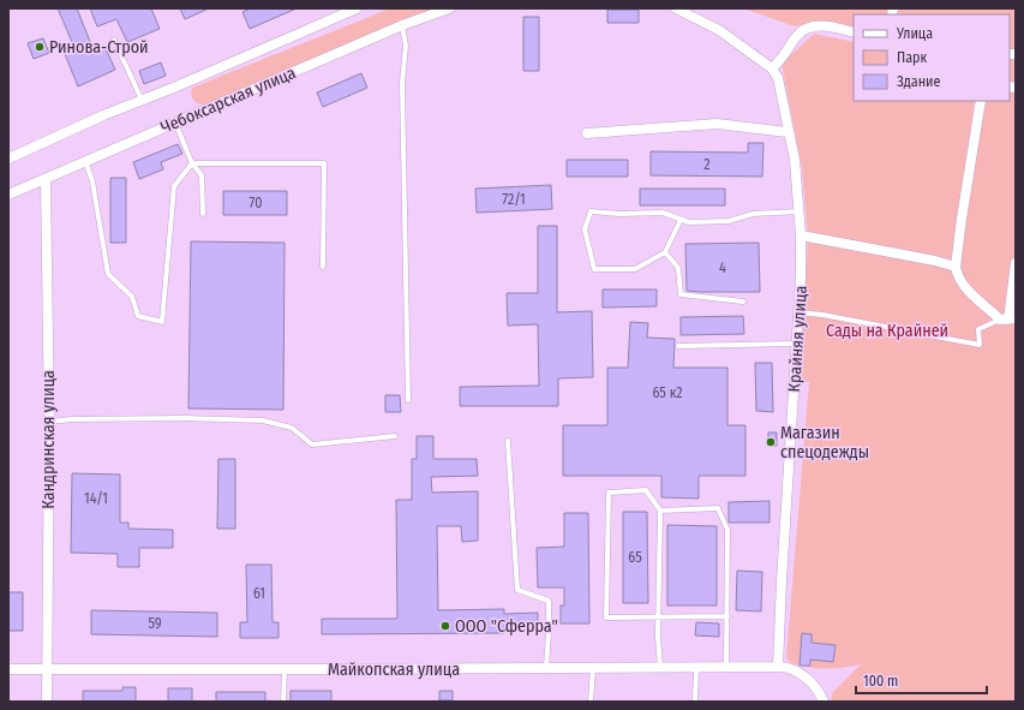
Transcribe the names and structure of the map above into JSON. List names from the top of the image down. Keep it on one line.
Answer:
{"streets":{"street":["Чебоксарская улица","Крайняя улица","Кандринская улица","Майкопская улица"]},"crossings":[["Чебоксарская улица","Кандринская улица"],["Крайняя улица","Майкопская улица"],["Кандринская улица","Майкопская улица"]],"parks":["Сады на Крайней"],"places":["Ринова-Строй","Магазин спецодежды","ООО \"Сферра\""],"house_numbers":["2","72/1","70","4","65 к2","14/1","65","61","59"],"legend":["Улица","Парк","Здание"],"scale_bar":"100 m"}
